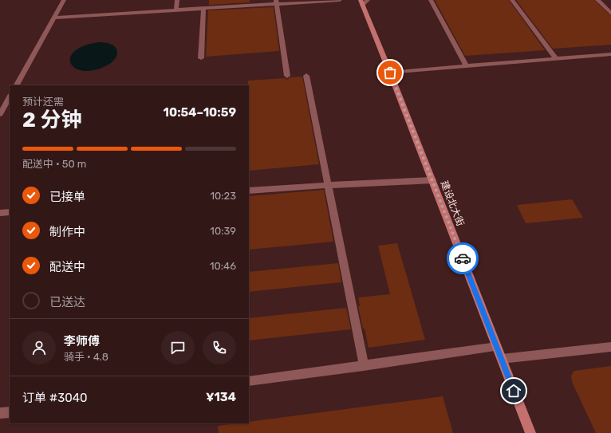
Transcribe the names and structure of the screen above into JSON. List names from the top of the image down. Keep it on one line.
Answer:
{"streets":{"main road":["建设北大街"]},"page":{"heading":["2 分钟","预计还需","10:54–10:59"],"panel":["李师傅","骑手 · 4.8","订单 #3040","¥134"],"bar":"配送中 · 50 m","list":[["已接单","10:23"],["制作中","10:39"],["配送中","10:46"],"已送达"]}}
